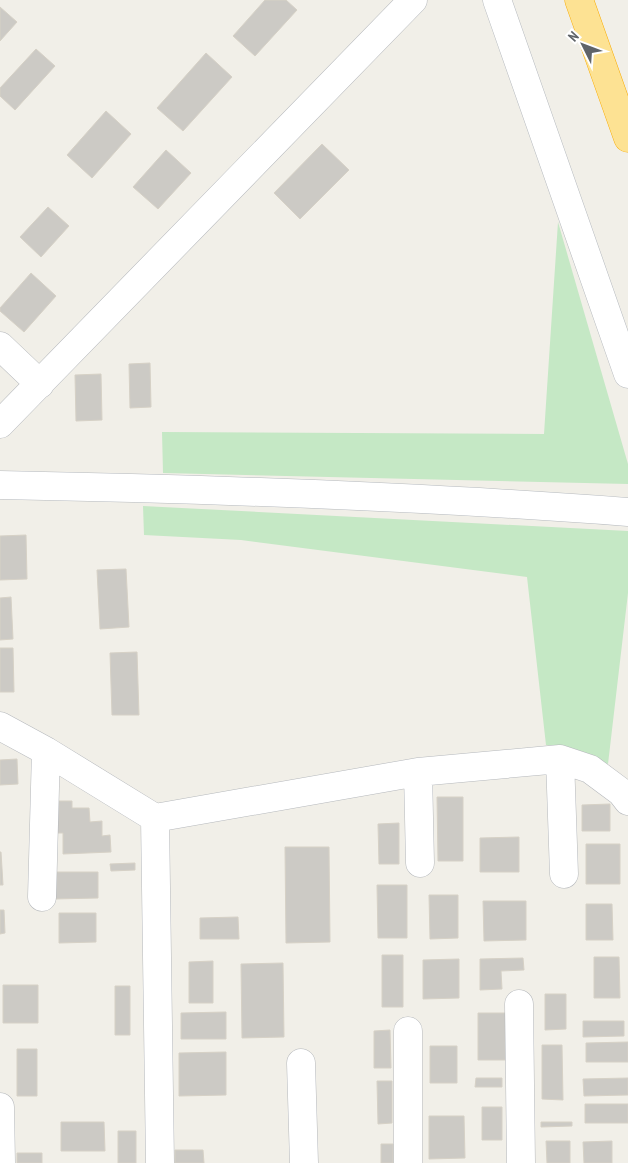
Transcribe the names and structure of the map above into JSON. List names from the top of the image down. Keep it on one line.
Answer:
{"north":"top left"}
